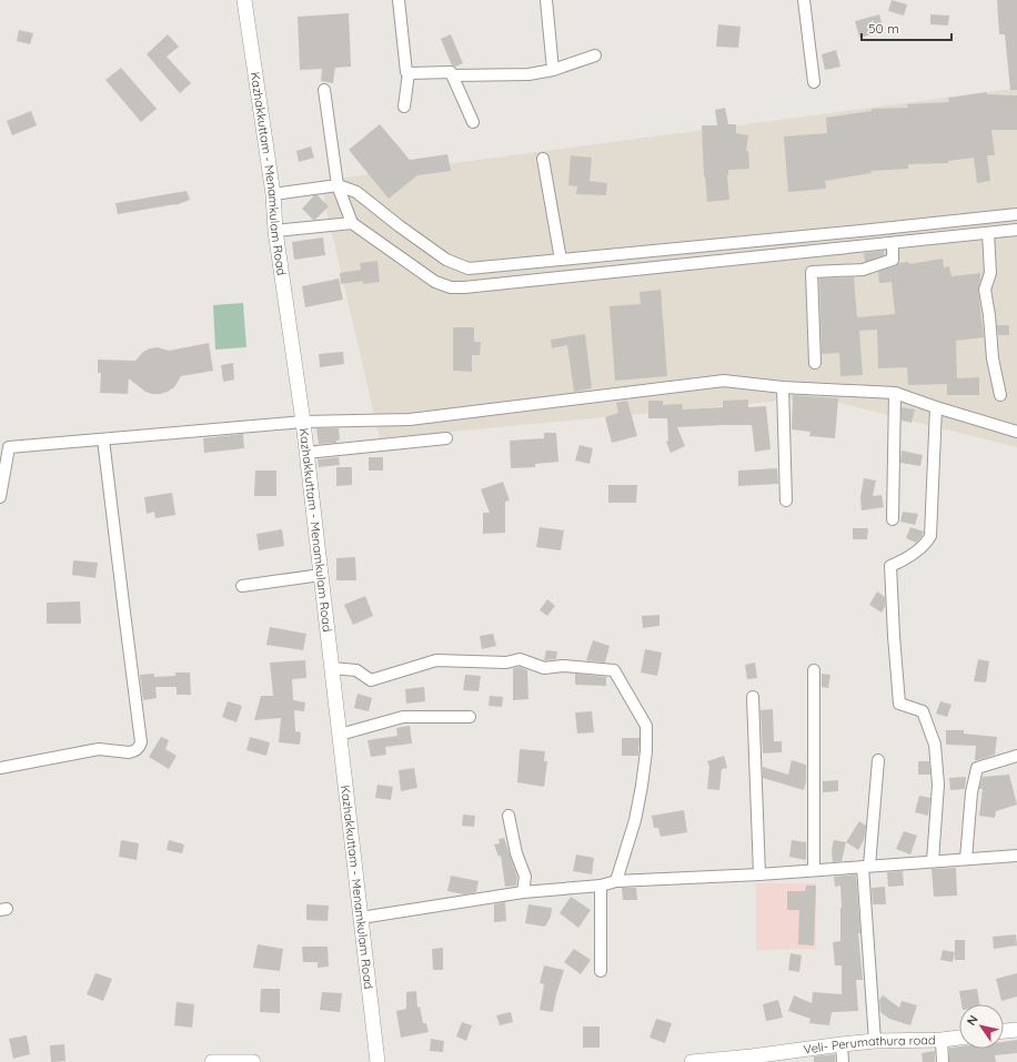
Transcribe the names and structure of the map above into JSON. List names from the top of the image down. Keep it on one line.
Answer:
{"streets":{"main road":["Kazhakkuttam - Menamkulam Road","Veli- Perumathura road"]},"scale_bar":"50 m","north":"top left"}
